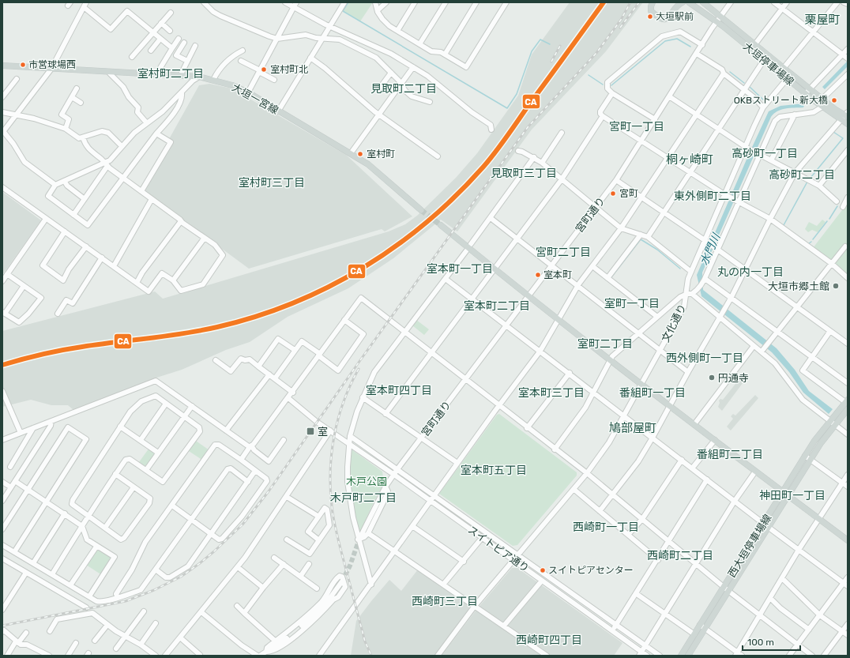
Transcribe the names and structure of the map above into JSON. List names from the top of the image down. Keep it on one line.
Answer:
{"streets":{"main road":["大垣停車場線","大垣一宮線","西大垣停車場線"],"street":["宮町通り","文化通り","スイトピア通り"]},"crossings":[["大垣停車場線","宮町通り"],["大垣停車場線","文化通り"],["宮町通り","スイトピア通り"],["文化通り","スイトピア通り"]],"districts":["栗屋町","室村町二丁目","見取町二丁目","宮町一丁目","高砂町一丁目","桐ヶ崎町","見取町三丁目","高砂町二丁目","室村町三丁目","東外側町二丁目","宮町二丁目","室本町一丁目","丸の内一丁目","室町一丁目","室本町二丁目","室町二丁目","西外側町一丁目","室本町四丁目","室本町三丁目","番組町一丁目","鳩部屋町","番組町二丁目","室本町五丁目","神田町一丁目","木戸町二丁目","西崎町一丁目","西崎町二丁目","西崎町三丁目","西崎町四丁目"],"water":["水門川"],"parks":["木戸公園"],"places":{"other":["大垣駅前","市営球場西","室村町北","OKBストリート新大橋","室村町","宮町","室本町","大垣市郷土館","円通寺","スイトピアセンター"],"transit":["室"]},"lines":["transit line CA"],"scale_bar":"100 m"}
